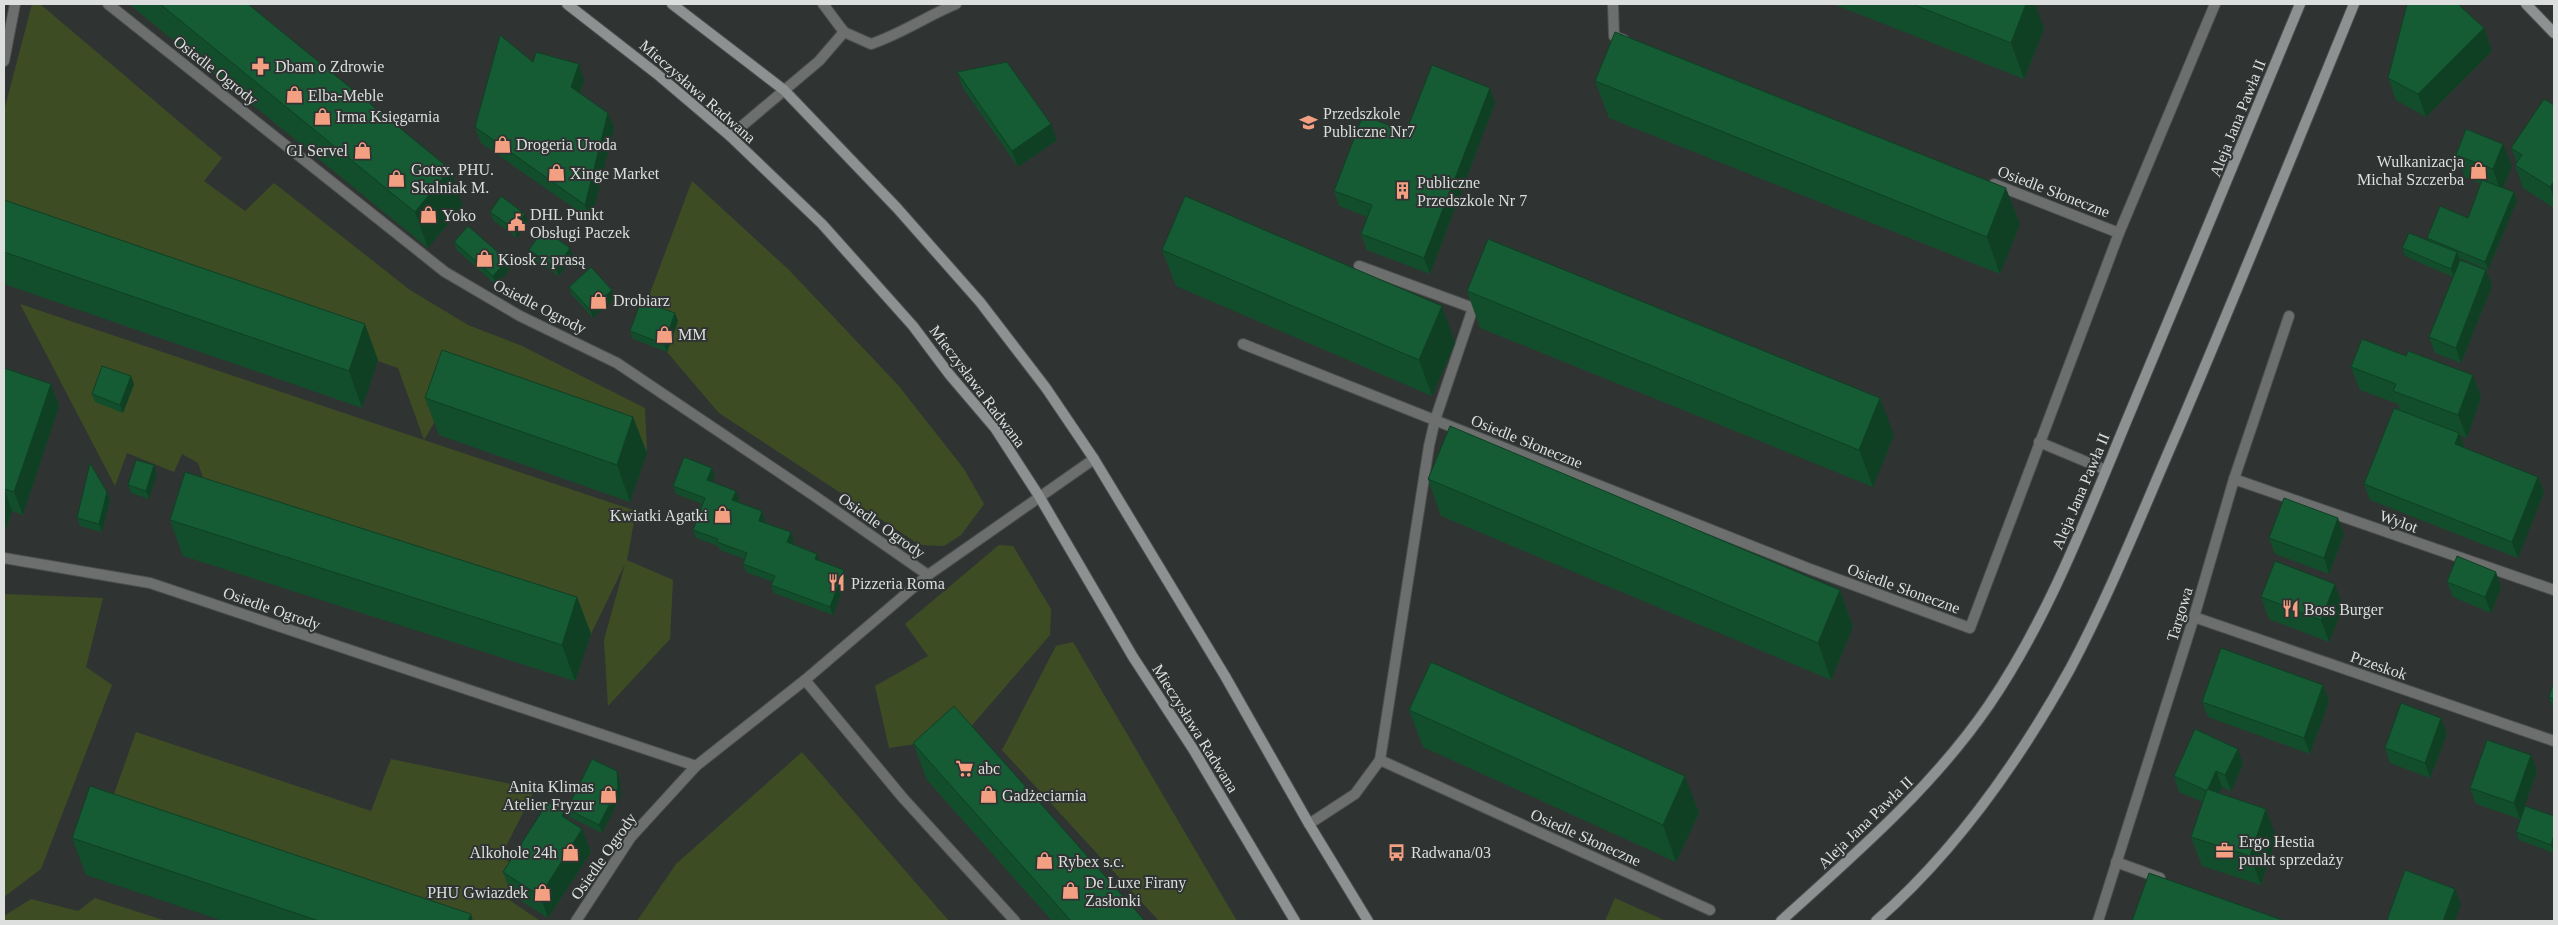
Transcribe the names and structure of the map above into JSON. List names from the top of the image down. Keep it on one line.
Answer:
{"streets":{"main road":["Mieczysława Radwana","Aleja Jana Pawła II"],"street":["Osiedle Ogrody","Osiedle Słoneczne","Wylot","Targowa","Przeskok"]},"crossings":[["Osiedle Ogrody","Mieczysława Radwana"],["Wylot","Targowa"],["Targowa","Przeskok"]],"places":{"pharmacy":["Dbam o Zdrowie"],"shop":["Elba-Meble","Irma Księgarnia","Drogeria Uroda","GI Servel","Wulkanizacja Michał Szczerba","Xinge Market","Gotex. PHU. Skalniak M.","Yoko","Kiosk z prasą","Drobiarz","MM","Kwiatki Agatki","Anita Klimas Atelier Fryzur","Gadżeciarnia","Alkohole 24h","Rybex s.c.","De Luxe Firany Zasłonki","PHU Gwiazdek"],"school or university":["Przedszkole Publiczne Nr7"],"building":["Publiczne Przedszkole Nr 7"],"public building":["DHL Punkt Obsługi Paczek"],"restaurant":["Pizzeria Roma","Boss Burger"],"supermarket":["abc"],"office":["Ergo Hestia punkt sprzedaży"],"bus stop":["Radwana/03"]}}
